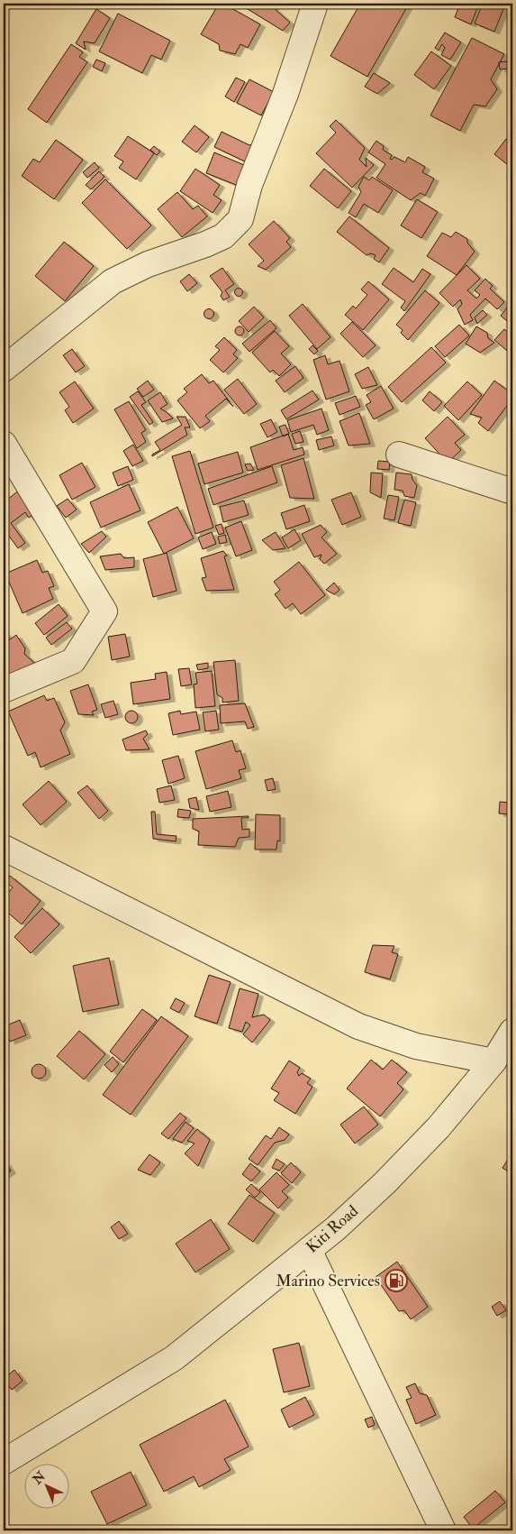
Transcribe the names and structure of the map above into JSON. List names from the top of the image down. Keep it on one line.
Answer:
{"streets":{"street":["Kiti Road"]},"places":{"fuel station":["Marino Services"]},"north":"top left"}
